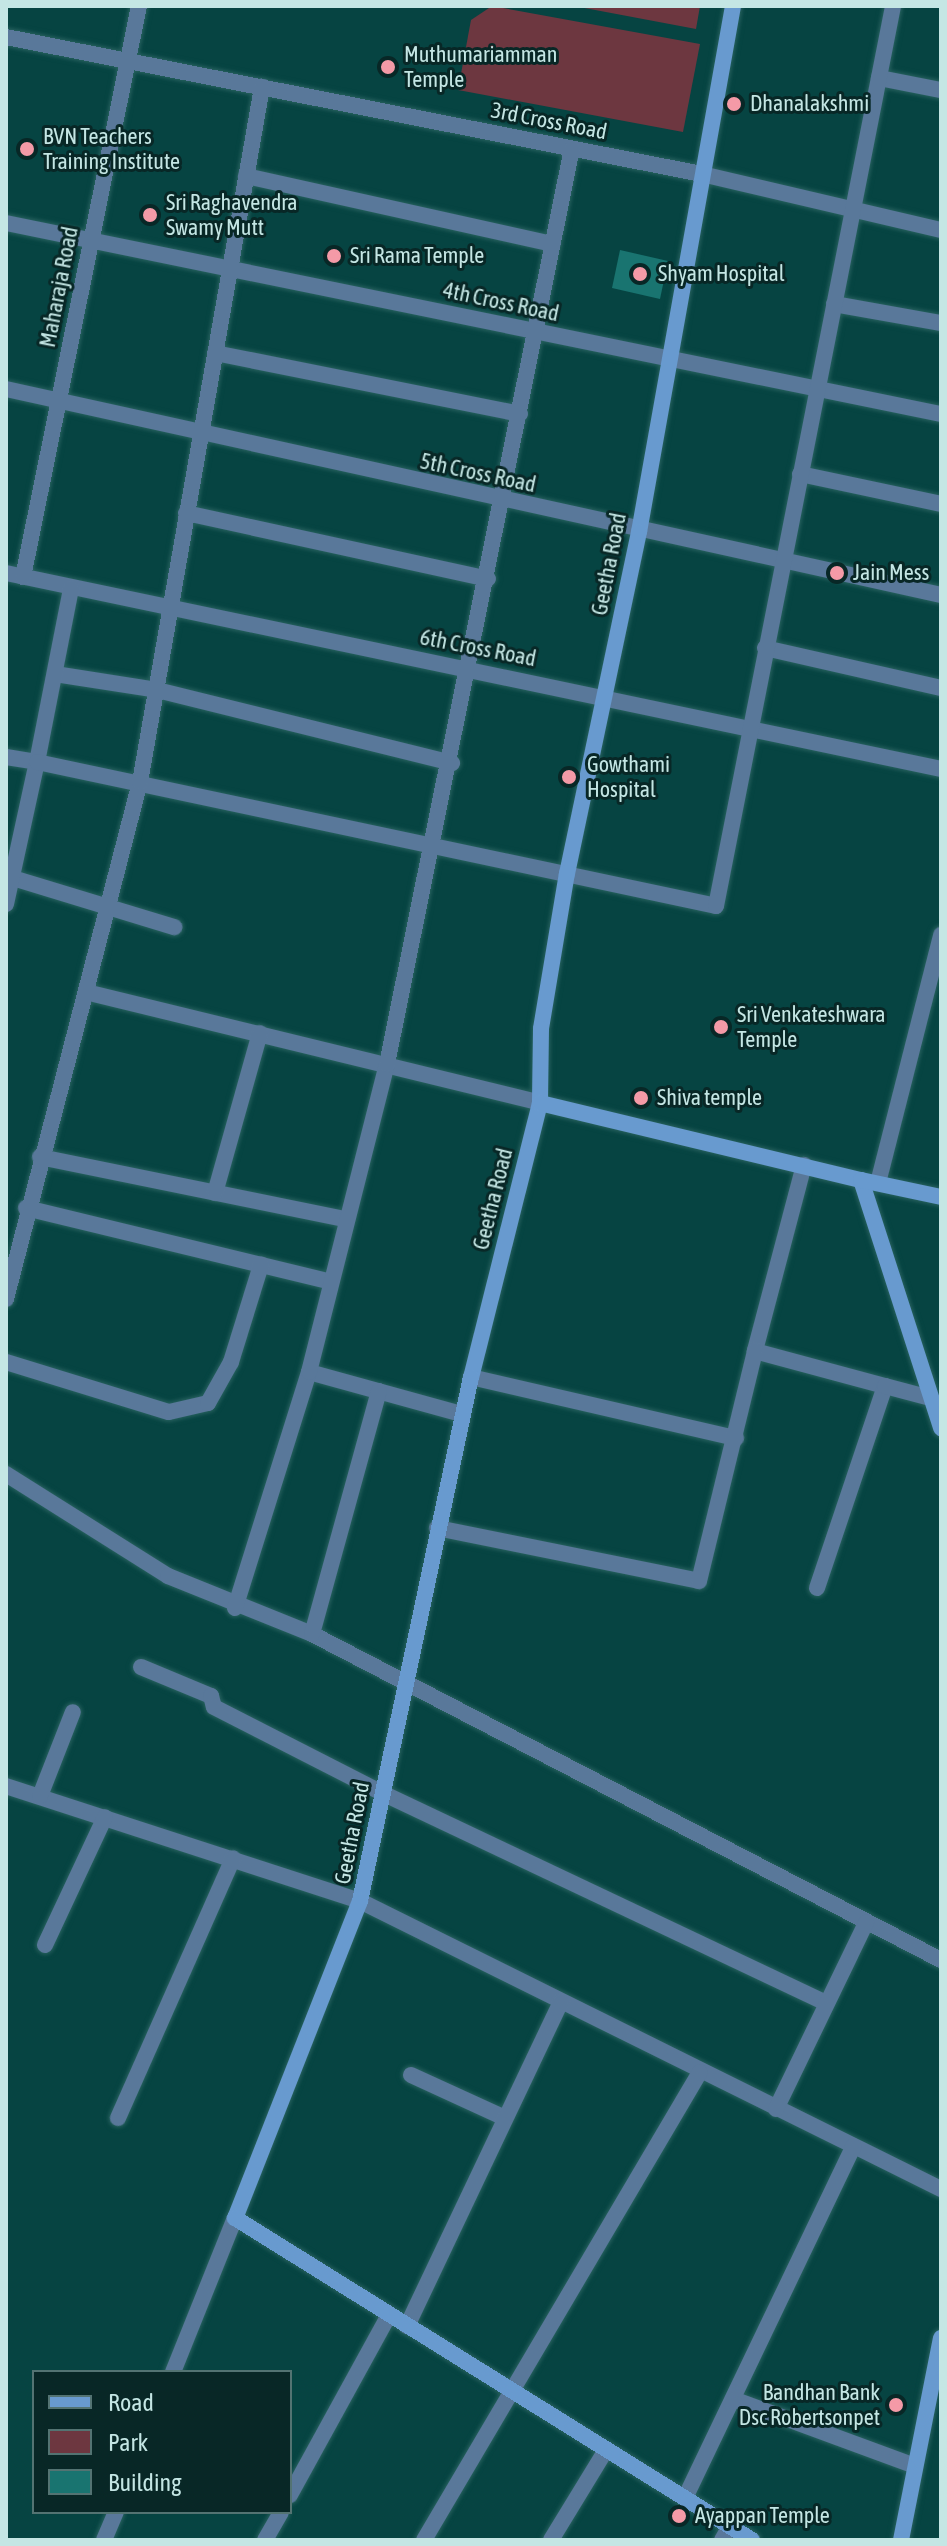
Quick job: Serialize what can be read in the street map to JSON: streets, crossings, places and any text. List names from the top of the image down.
{
  "streets": {
    "street": [
      "3rd Cross Road",
      "Maharaja Road",
      "4th Cross Road",
      "5th Cross Road",
      "Geetha Road",
      "6th Cross Road"
    ]
  },
  "crossings": [
    ["3rd Cross Road", "Maharaja Road"],
    ["3rd Cross Road", "Geetha Road"],
    ["Maharaja Road", "4th Cross Road"],
    ["Maharaja Road", "5th Cross Road"],
    ["Maharaja Road", "6th Cross Road"],
    ["4th Cross Road", "Geetha Road"],
    ["5th Cross Road", "Geetha Road"],
    ["Geetha Road", "6th Cross Road"]
  ],
  "places": [
    "Muthumariamman Temple",
    "Dhanalakshmi",
    "BVN Teachers Training Institute",
    "Sri Raghavendra Swamy Mutt",
    "Sri Rama Temple",
    "Shyam Hospital",
    "Jain Mess",
    "Gowthami Hospital",
    "Sri Venkateshwara Temple",
    "Shiva temple",
    "Bandhan Bank Dsc Robertsonpet",
    "Ayappan Temple"
  ],
  "legend": ["Road", "Park", "Building"]
}
